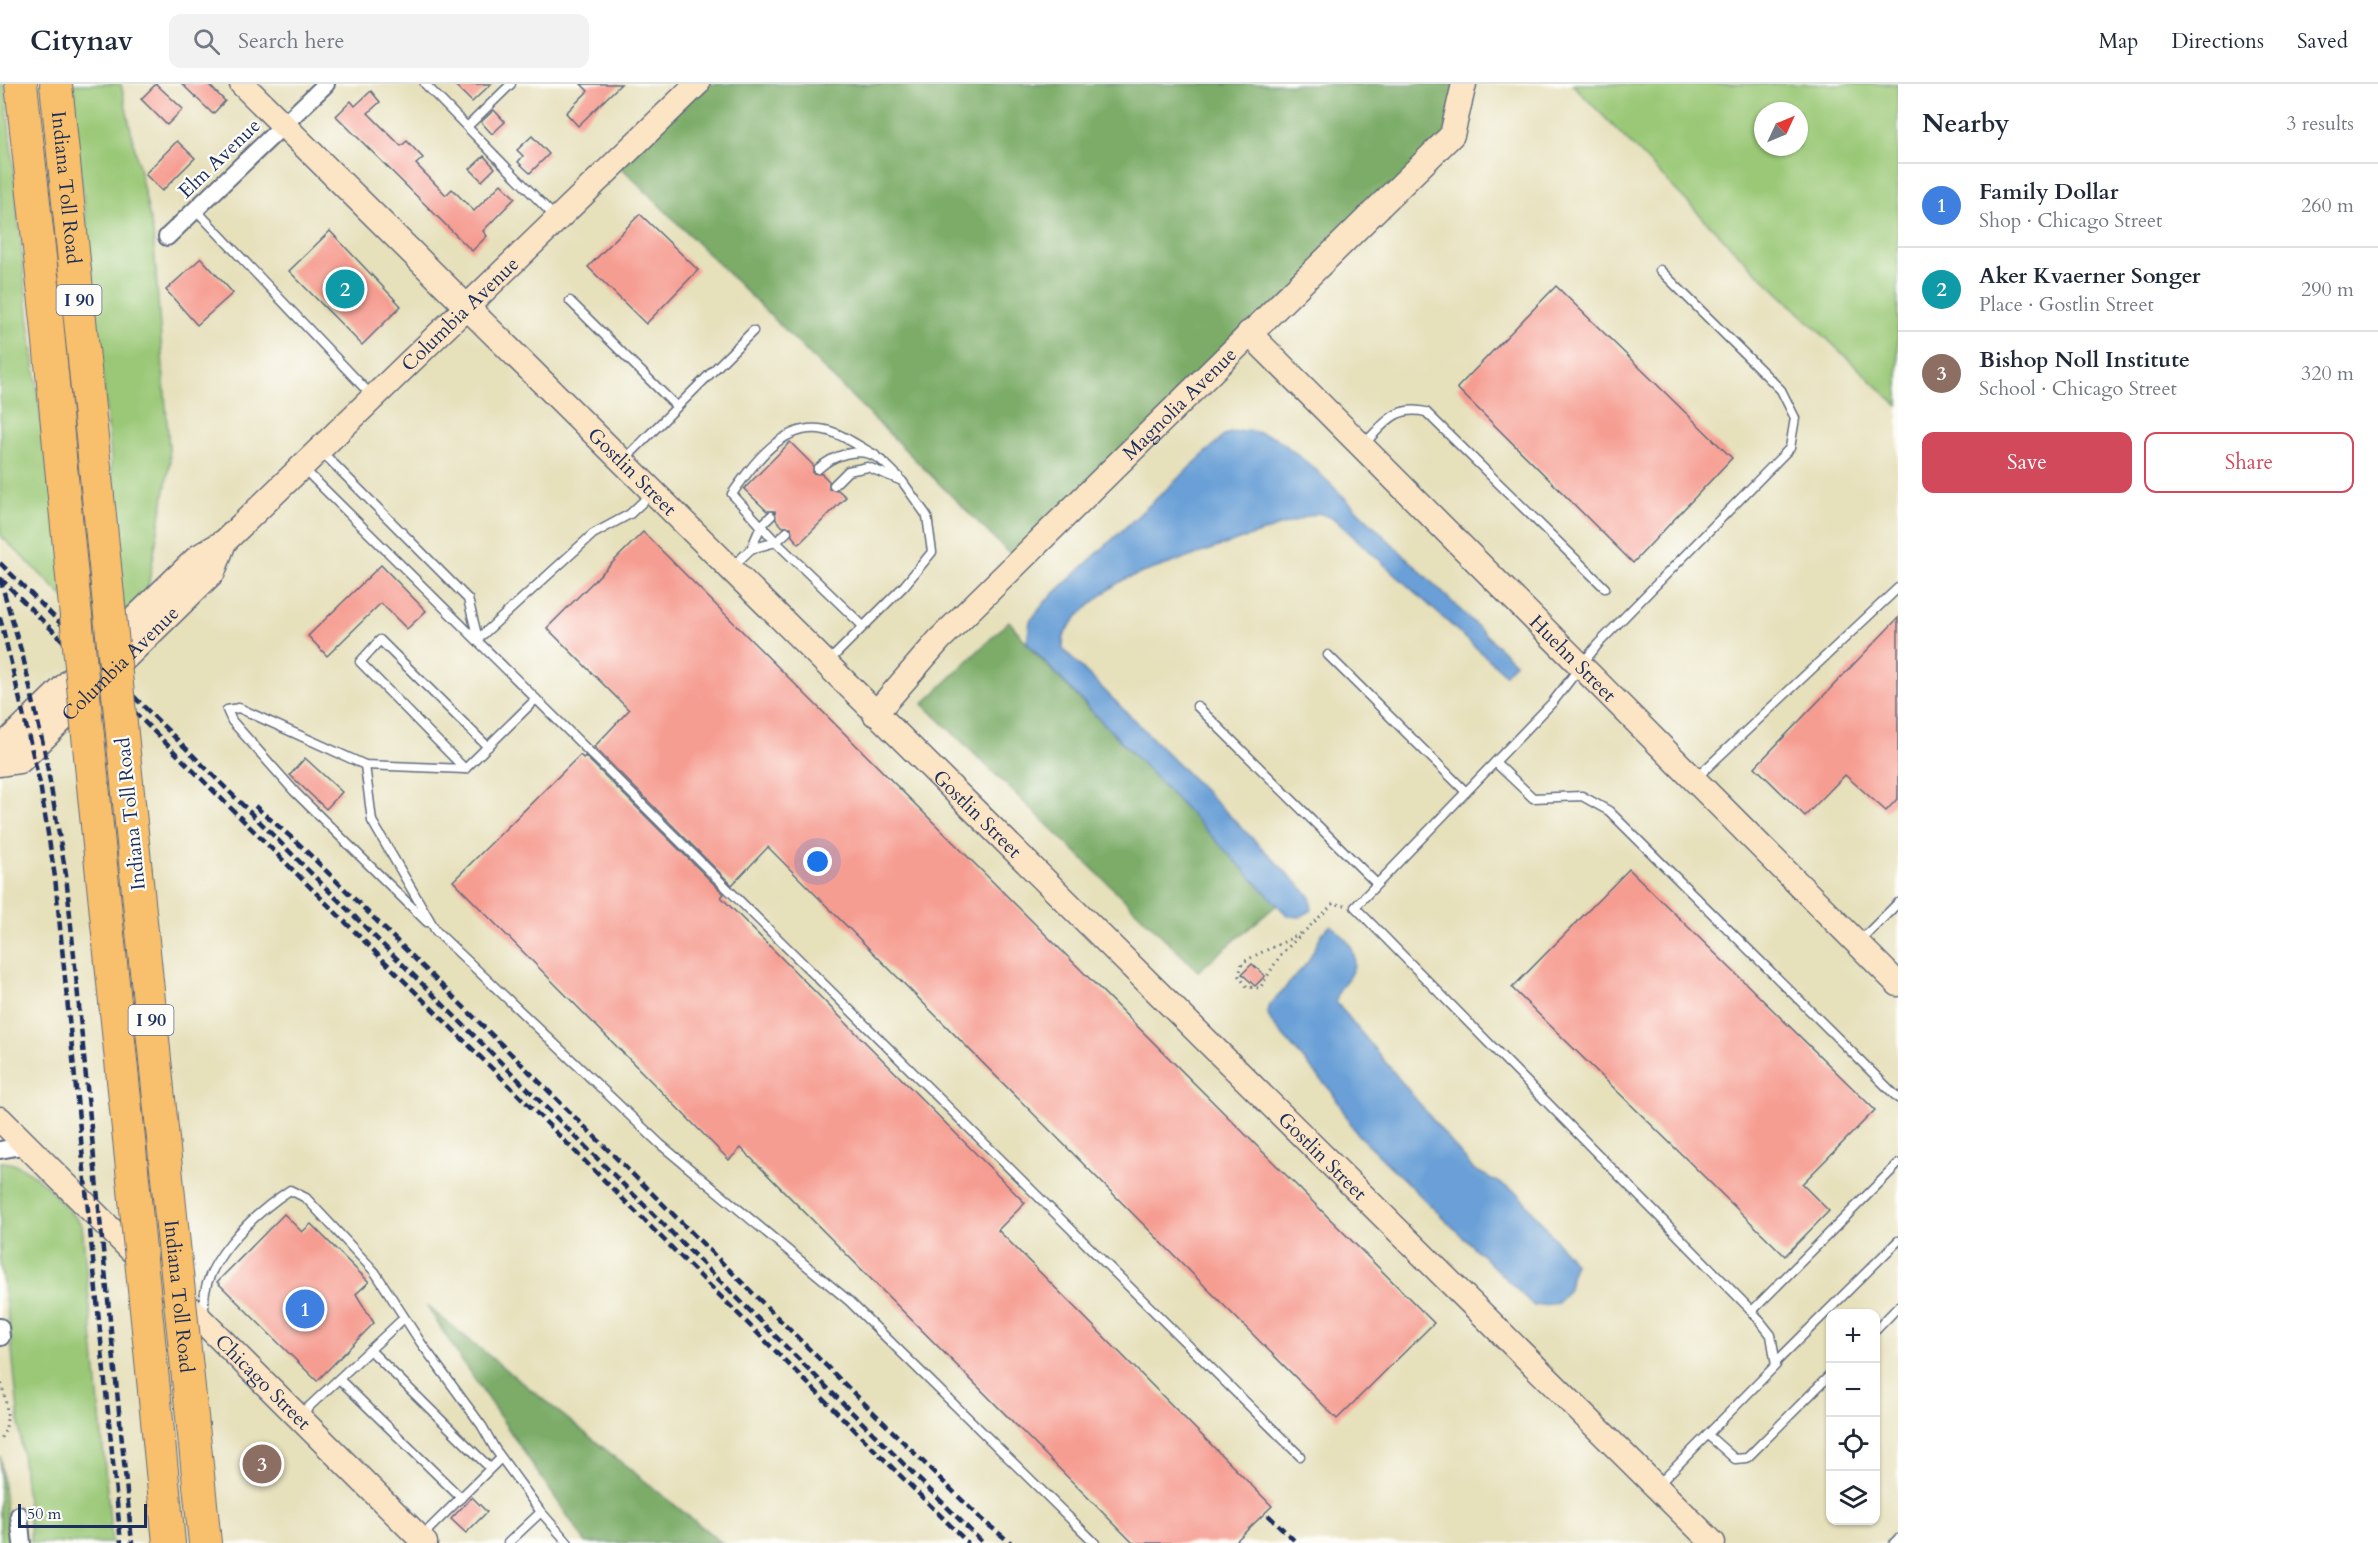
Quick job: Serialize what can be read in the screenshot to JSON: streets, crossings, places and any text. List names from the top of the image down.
{
  "streets": {
    "highway": ["Indiana Toll Road", "I 90"],
    "street": [
      "Elm Avenue",
      "Columbia Avenue",
      "Magnolia Avenue",
      "Gostlin Street",
      "Huehn Street",
      "Chicago Street"
    ]
  },
  "crossings": [
    ["Elm Avenue", "Gostlin Street"],
    ["Columbia Avenue", "Gostlin Street"],
    ["Magnolia Avenue", "Gostlin Street"],
    ["Magnolia Avenue", "Huehn Street"]
  ],
  "scale_bar": "50 m",
  "north": "top right",
  "page": {
    "header": "Citynav",
    "search": "Search here",
    "nav": ["Map", "Directions", "Saved"],
    "heading": ["Nearby", "3 results"],
    "list": [
      {
        "mark": "1",
        "name": "Family Dollar",
        "note": "Shop · Chicago Street",
        "value": "260 m"
      },
      {
        "mark": "2",
        "name": "Aker Kvaerner Songer",
        "note": "Place · Gostlin Street",
        "value": "290 m"
      },
      {
        "mark": "3",
        "name": "Bishop Noll Institute",
        "note": "School · Chicago Street",
        "value": "320 m"
      }
    ],
    "pins": ["2", "1", "3"],
    "buttons": ["Save", "Share"],
    "map_buttons": ["+", "−"],
    "scale": "50 m"
  }
}
